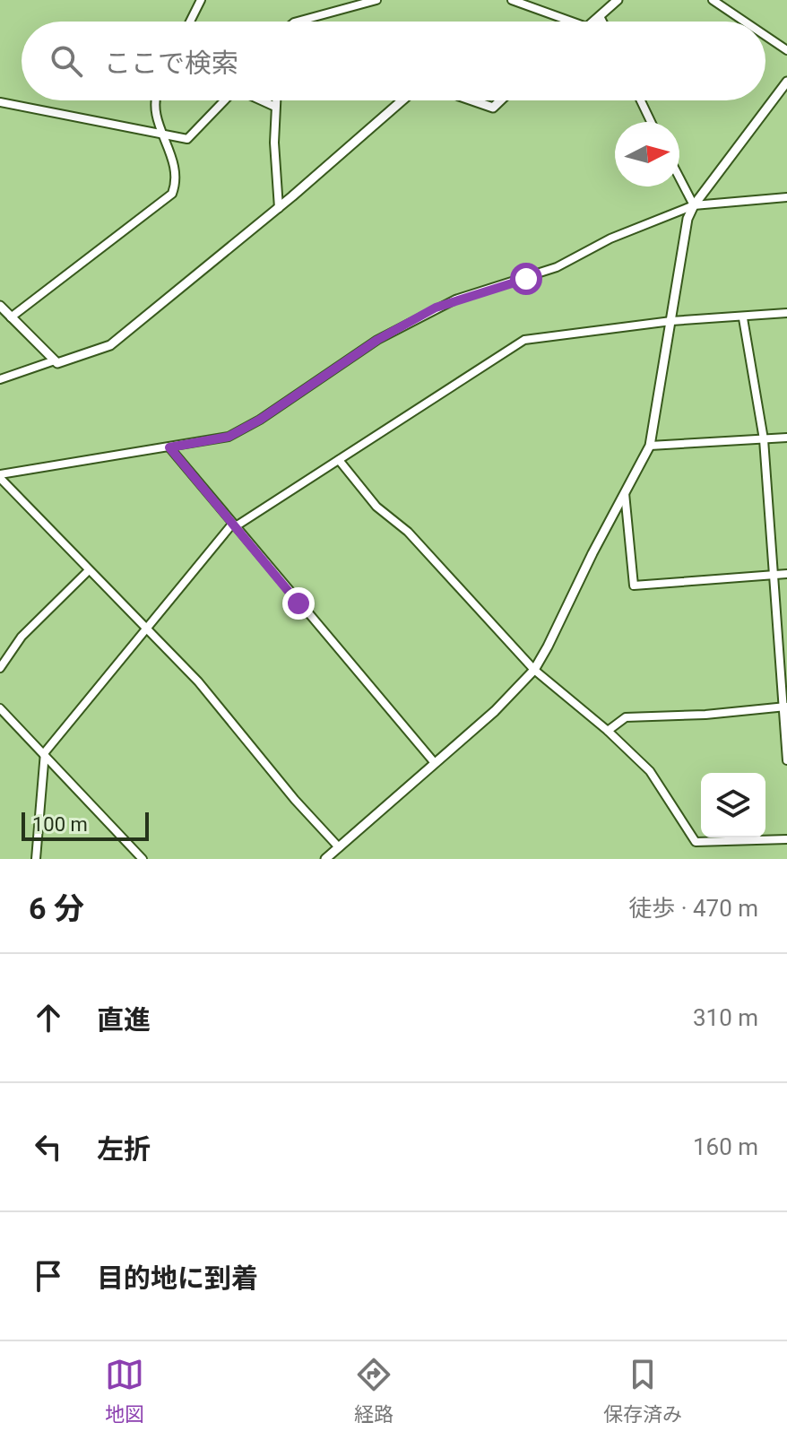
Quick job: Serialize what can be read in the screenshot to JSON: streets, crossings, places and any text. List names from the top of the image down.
{
  "scale_bar": "100 m",
  "north": "right",
  "page": {
    "search": "ここで検索",
    "scale": "100 m",
    "heading": ["6 分", "徒歩 · 470 m"],
    "list": [
      ["直進", "310 m"],
      ["左折", "160 m"],
      "目的地に到着"
    ],
    "nav": ["地図", "経路", "保存済み"]
  }
}
